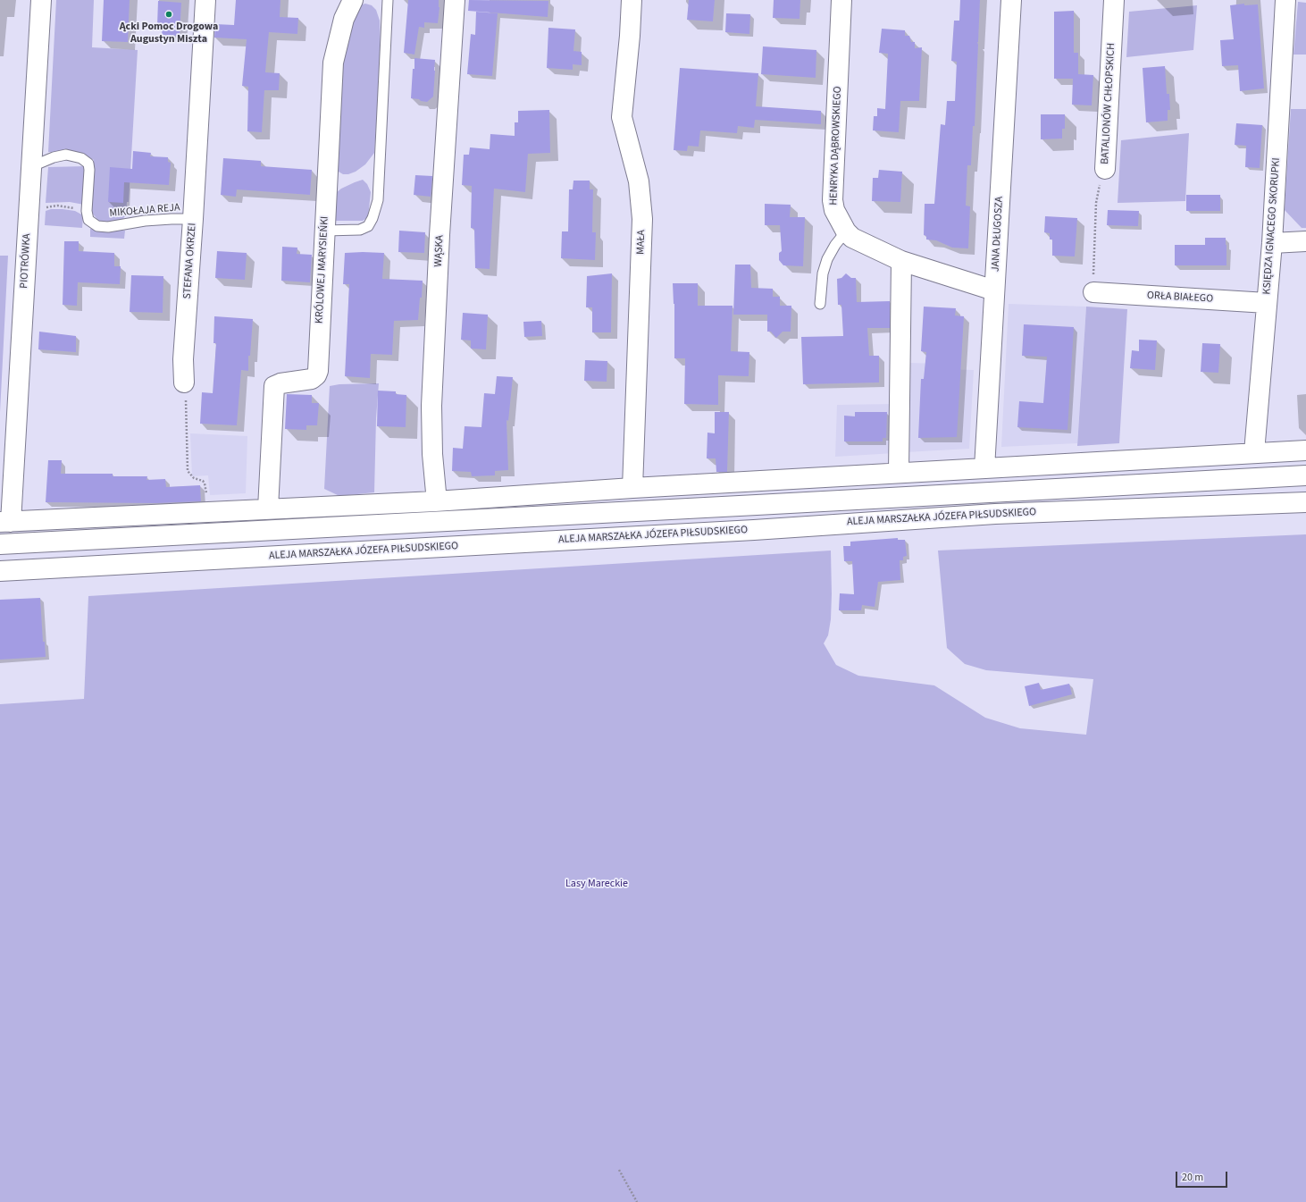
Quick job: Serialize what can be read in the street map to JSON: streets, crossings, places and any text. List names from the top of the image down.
{
  "streets": {
    "street": [
      "BATALIONÓW CHŁOPSKICH",
      "HENRYKA DĄBROWSKIEGO",
      "KSIĘDZA IGNACEGO SKORUPKI",
      "JANA DŁUGOSZA",
      "MAŁA",
      "WĄSKA",
      "PIOTRÓWKA",
      "STEFANA OKRZEI",
      "KRÓLOWEJ MARYSIEŃKI",
      "ORŁA BIAŁEGO",
      "ALEJA MARSZAŁKA JÓZEFA PIŁSUDSKIEGO"
    ],
    "lane": ["MIKOŁAJA REJA"]
  },
  "crossings": [
    ["BATALIONÓW CHŁOPSKICH", "ORŁA BIAŁEGO"],
    ["MIKOŁAJA REJA", "STEFANA OKRZEI"],
    ["KSIĘDZA IGNACEGO SKORUPKI", "ORŁA BIAŁEGO"]
  ],
  "parks": ["Lasy Mareckie"],
  "places": ["Ącki Pomoc Drogowa Augustyn Miszta"],
  "scale_bar": "20 m"
}
